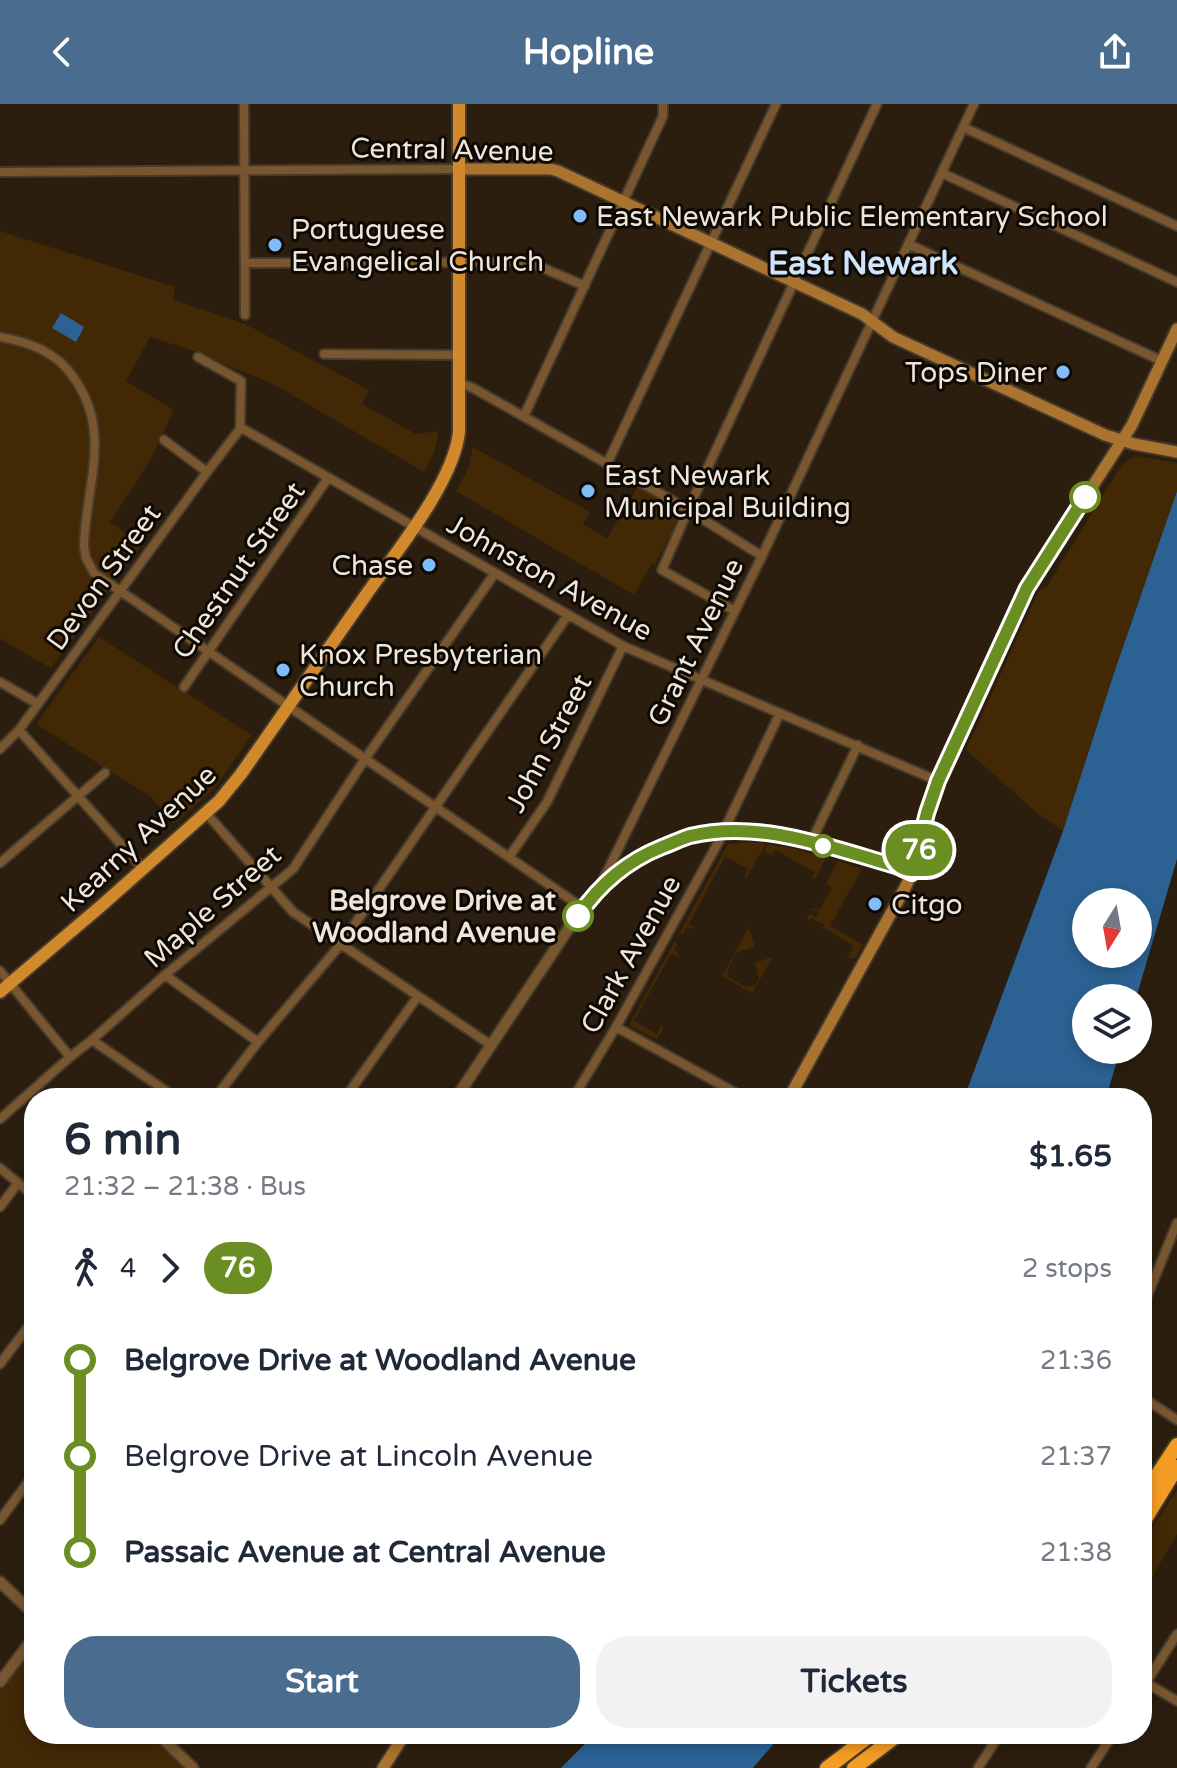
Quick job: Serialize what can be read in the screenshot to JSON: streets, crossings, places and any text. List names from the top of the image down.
{
  "streets": {
    "main road": ["Central Avenue", "Kearny Avenue"],
    "street": [
      "Chestnut Street",
      "Devon Street",
      "Johnston Avenue",
      "Grant Avenue",
      "John Street",
      "Maple Street",
      "Clark Avenue"
    ]
  },
  "crossings": [
    ["Central Avenue", "Grant Avenue"],
    ["Central Avenue", "Kearny Avenue"],
    ["Chestnut Street", "Johnston Avenue"],
    ["Devon Street", "Johnston Avenue"],
    ["Johnston Avenue", "Grant Avenue"],
    ["Johnston Avenue", "John Street"],
    ["Johnston Avenue", "Kearny Avenue"],
    ["Johnston Avenue", "Maple Street"],
    ["Johnston Avenue", "Clark Avenue"]
  ],
  "districts": ["East Newark"],
  "places": [
    "East Newark Public Elementary School",
    "Portuguese Evangelical Church",
    "Tops Diner",
    "East Newark Municipal Building",
    "Chase",
    "Knox Presbyterian Church",
    "Citgo",
    "Belgrove Drive at Woodland Avenue"
  ],
  "lines": ["bus line 76"],
  "north": "bottom",
  "page": {
    "header": "Hopline",
    "on_map": "76",
    "heading": ["6 min", "21:32 – 21:38 · Bus", "$1.65"],
    "legs": ["4", "76", "2 stops"],
    "list": [
      {
        "name": "Belgrove Drive at Woodland Avenue",
        "value": "21:36"
      },
      {
        "name": "Belgrove Drive at Lincoln Avenue",
        "value": "21:37"
      },
      {
        "name": "Passaic Avenue at Central Avenue",
        "value": "21:38"
      }
    ],
    "buttons": ["Start", "Tickets"]
  }
}
